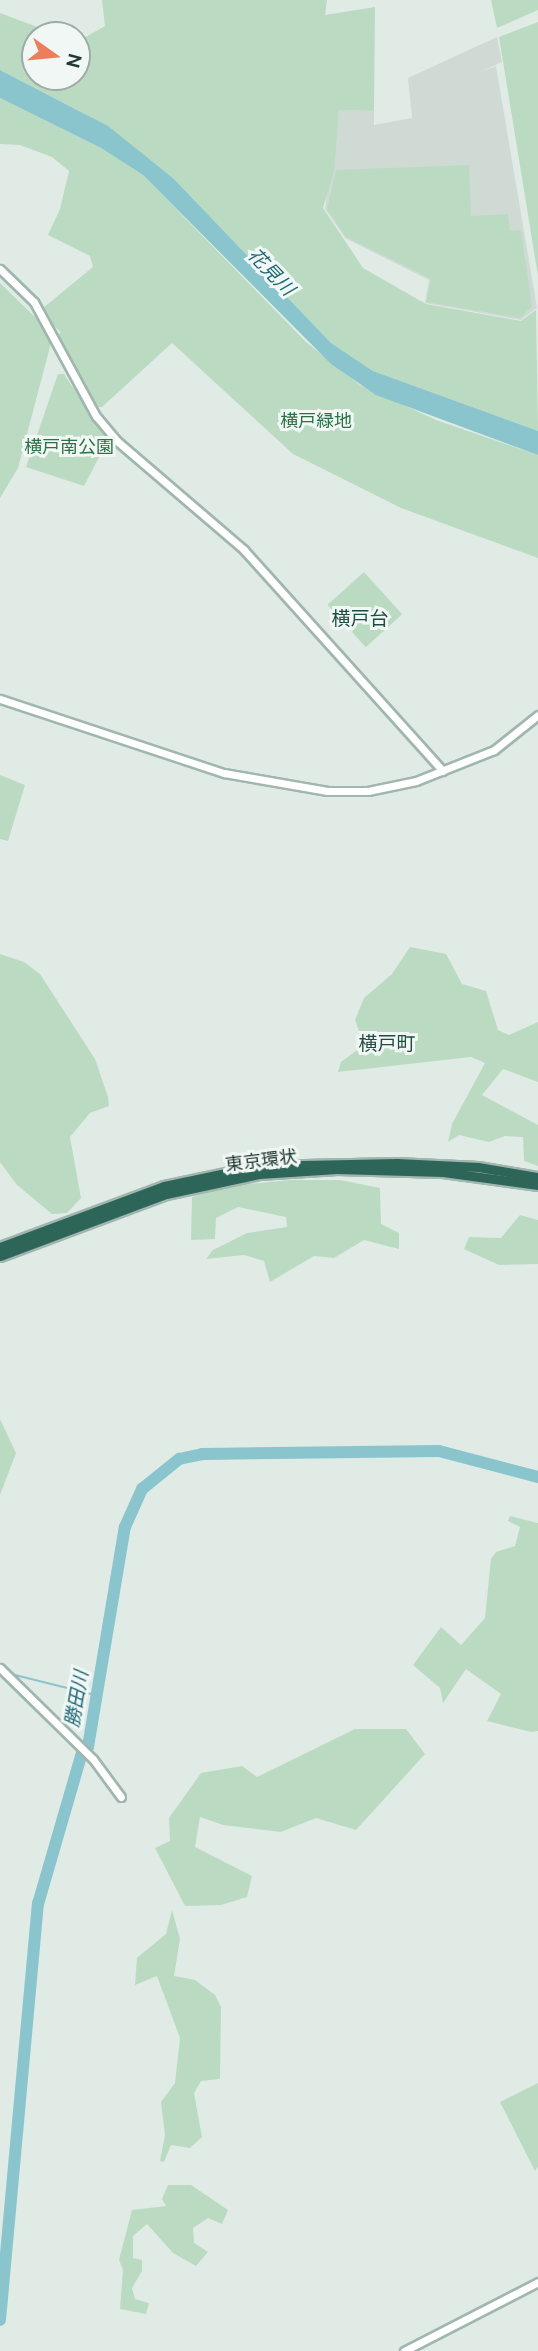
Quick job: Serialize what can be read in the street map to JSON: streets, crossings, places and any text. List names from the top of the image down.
{
  "streets": {
    "highway": ["東京環状"]
  },
  "districts": ["横戸台", "横戸町"],
  "water": ["花見川", "勝田川"],
  "parks": ["横戸緑地", "横戸南公園"],
  "north": "right"
}
